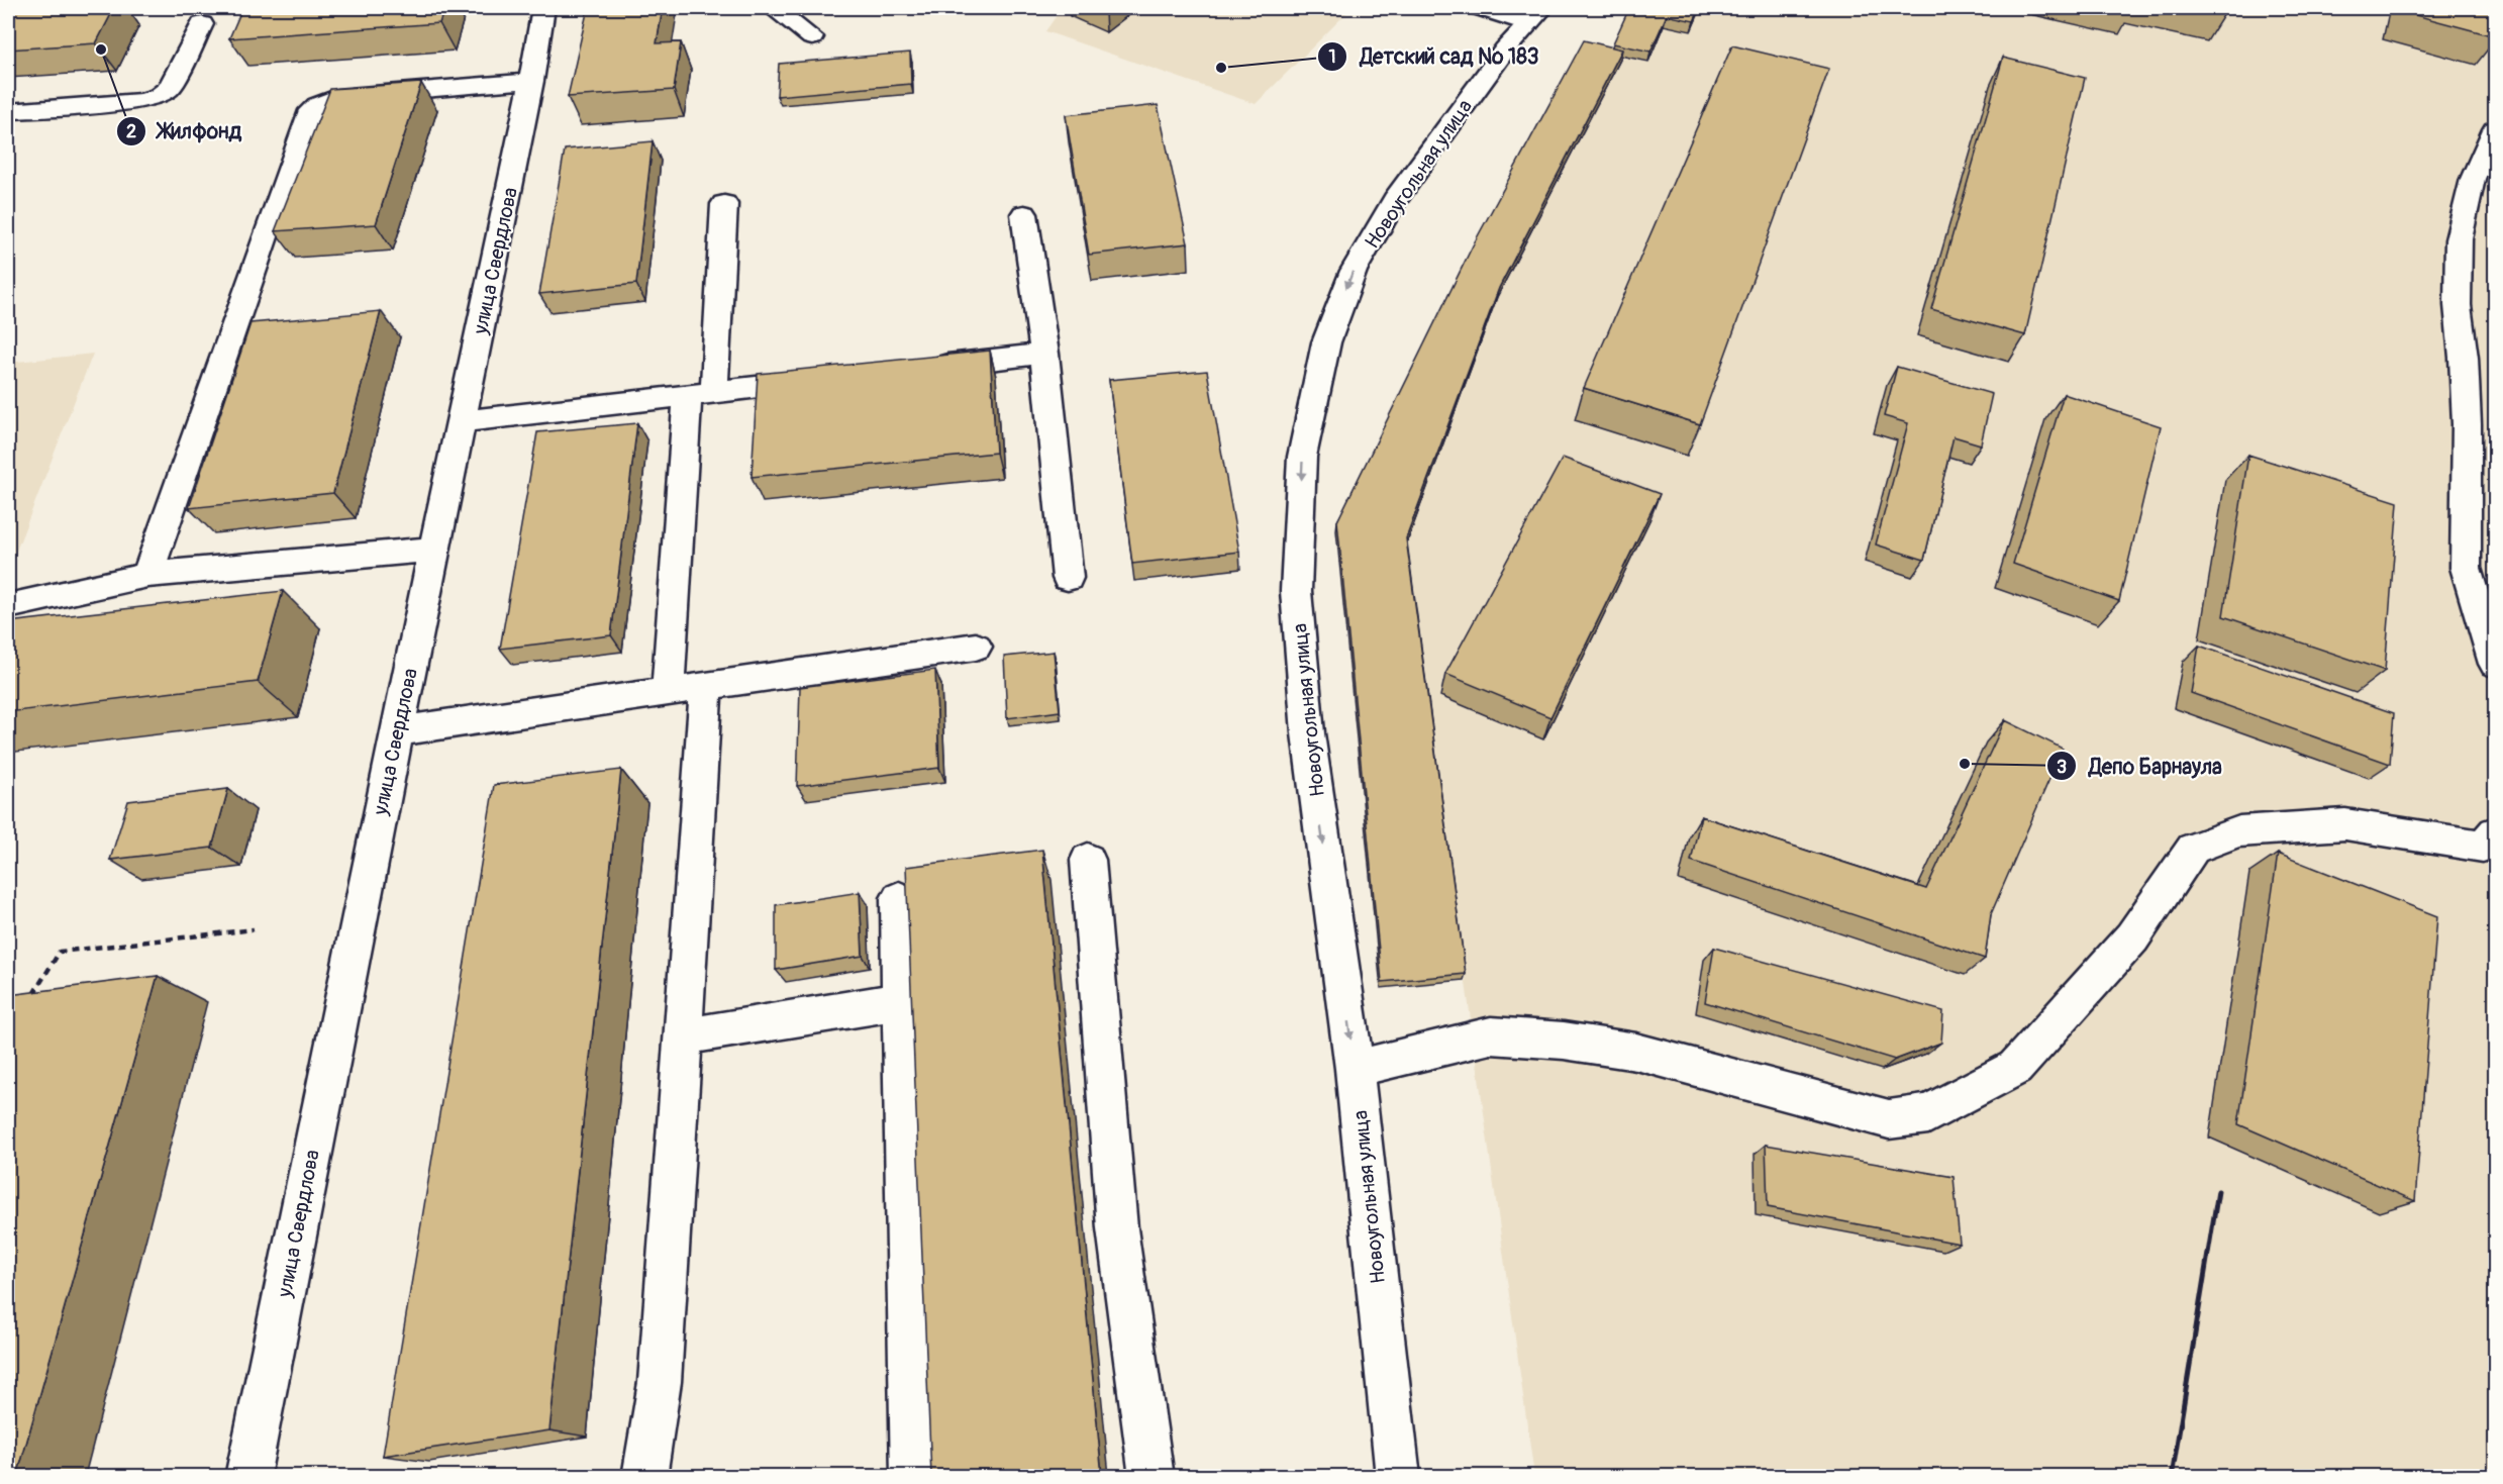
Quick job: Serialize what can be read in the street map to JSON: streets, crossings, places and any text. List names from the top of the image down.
{
  "streets": {
    "street": ["Новоугольная улица", "улица Свердлова"]
  },
  "places": ["Жилфонд", "Детский сад № 183", "Депо Барнаула"]
}
